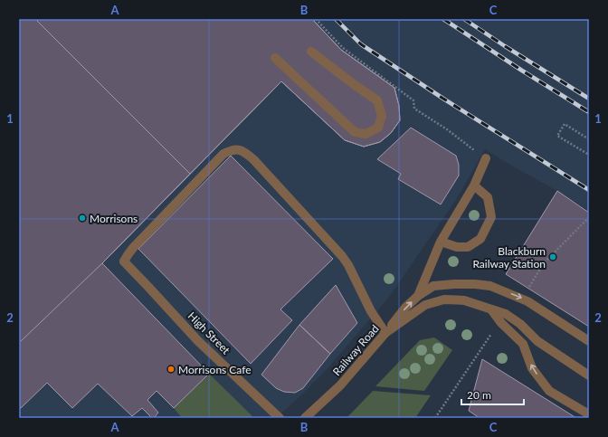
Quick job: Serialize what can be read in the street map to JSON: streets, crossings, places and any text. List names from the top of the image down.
{
  "streets": {
    "street": ["High Street", "Railway Road"]
  },
  "crossings": [
    ["High Street", "Railway Road"]
  ],
  "places": ["Morrisons", "Blackburn Railway Station", "Morrisons Cafe"],
  "scale_bar": "20 m",
  "grid": {
    "columns": ["A", "B", "C"],
    "rows": ["1", "2"]
  }
}
